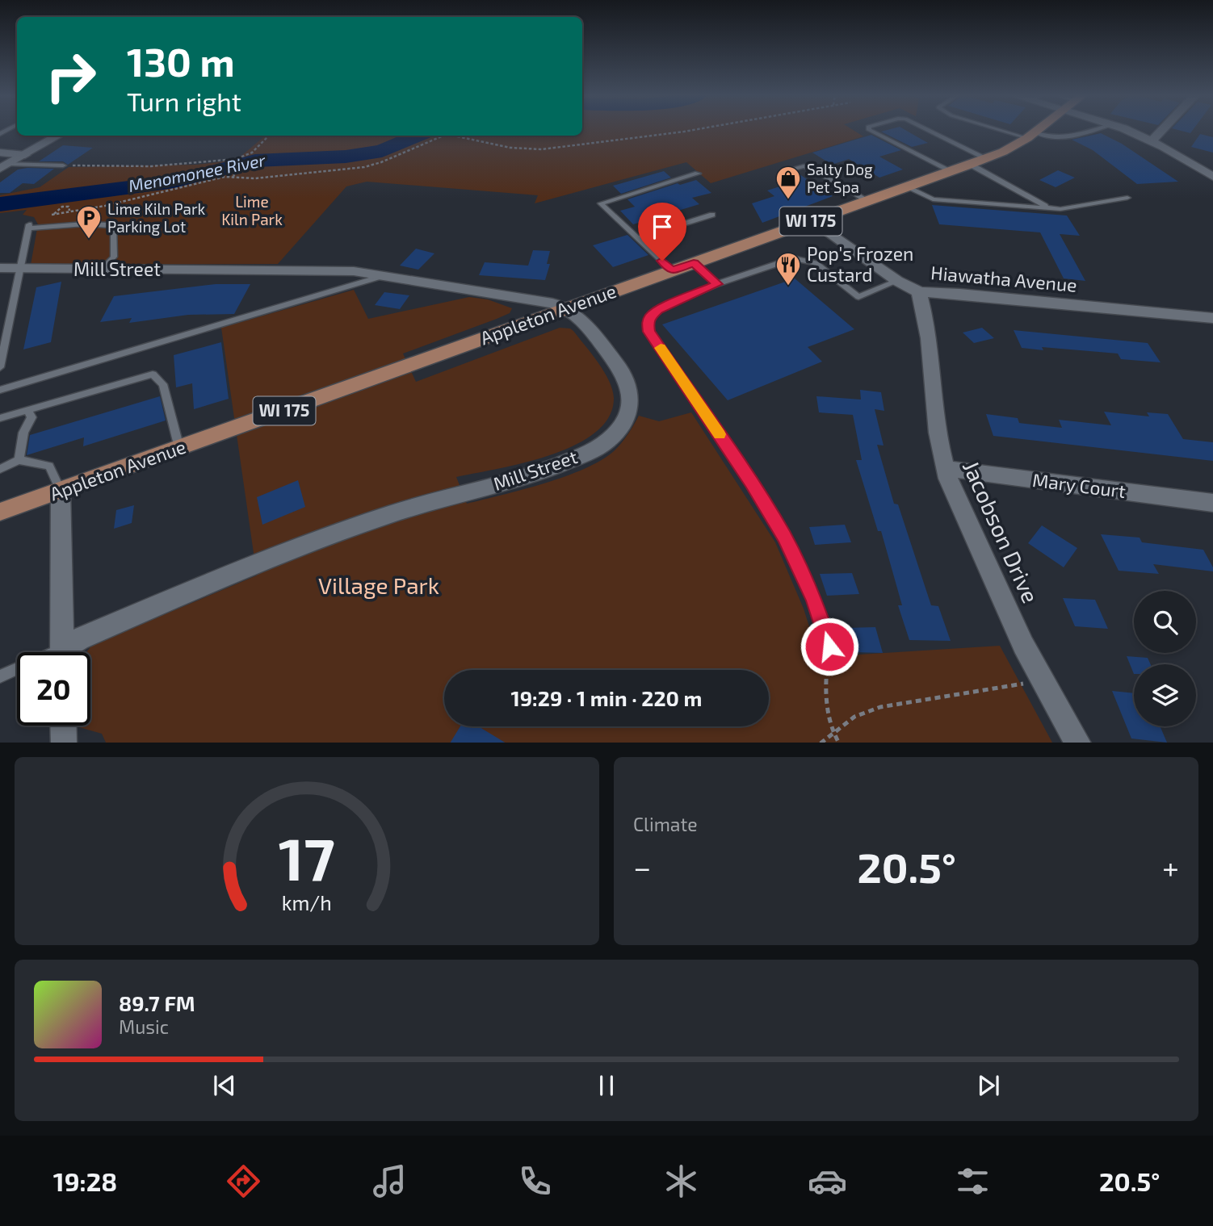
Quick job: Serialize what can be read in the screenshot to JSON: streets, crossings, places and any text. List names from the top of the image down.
{
  "streets": {
    "main road": ["WI 175", "Appleton Avenue"],
    "street": [
      "Mill Street",
      "Hiawatha Avenue",
      "Mary Court",
      "Jacobson Drive"
    ]
  },
  "crossings": [
    ["Mill Street", "Appleton Avenue"],
    ["Hiawatha Avenue", "Appleton Avenue"],
    ["Hiawatha Avenue", "Jacobson Drive"],
    ["Mary Court", "Jacobson Drive"]
  ],
  "water": ["Menomonee River"],
  "parks": ["Lime Kiln Park", "Village Park"],
  "places": {
    "shop": ["Salty Dog Pet Spa"],
    "parking": ["Lime Kiln Park Parking Lot"],
    "restaurant": ["Pop's Frozen Custard"]
  },
  "page": {
    "turn": ["130 m", "Turn right"],
    "limit": "20",
    "trip": "19:29 · 1 min · 220 m",
    "tile": "Climate",
    "heat": ["−", "20.5°", "+"],
    "song": ["89.7 FM", "Music"],
    "tabs": ["19:28", "20.5°"],
    "gauge": ["17", "km/h"]
  }
}
